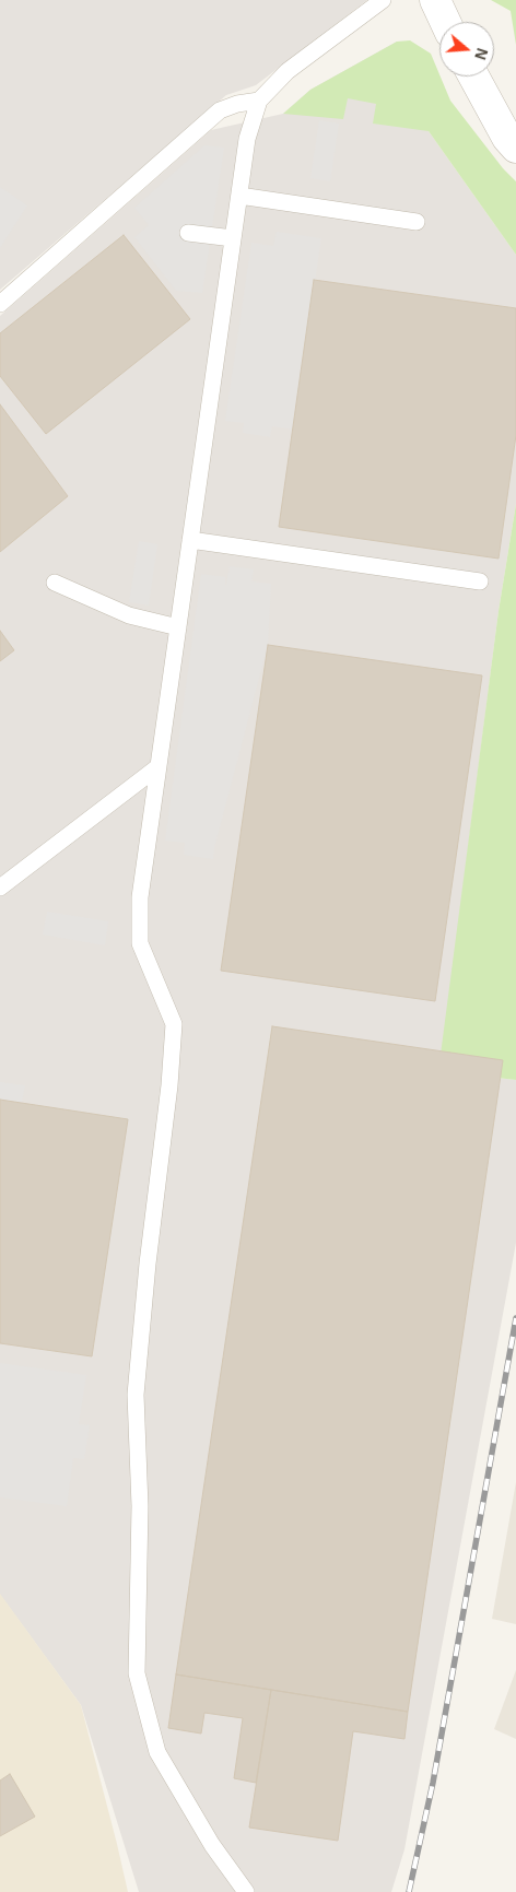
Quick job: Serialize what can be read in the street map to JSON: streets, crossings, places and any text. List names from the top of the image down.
{
  "north": "right"
}
